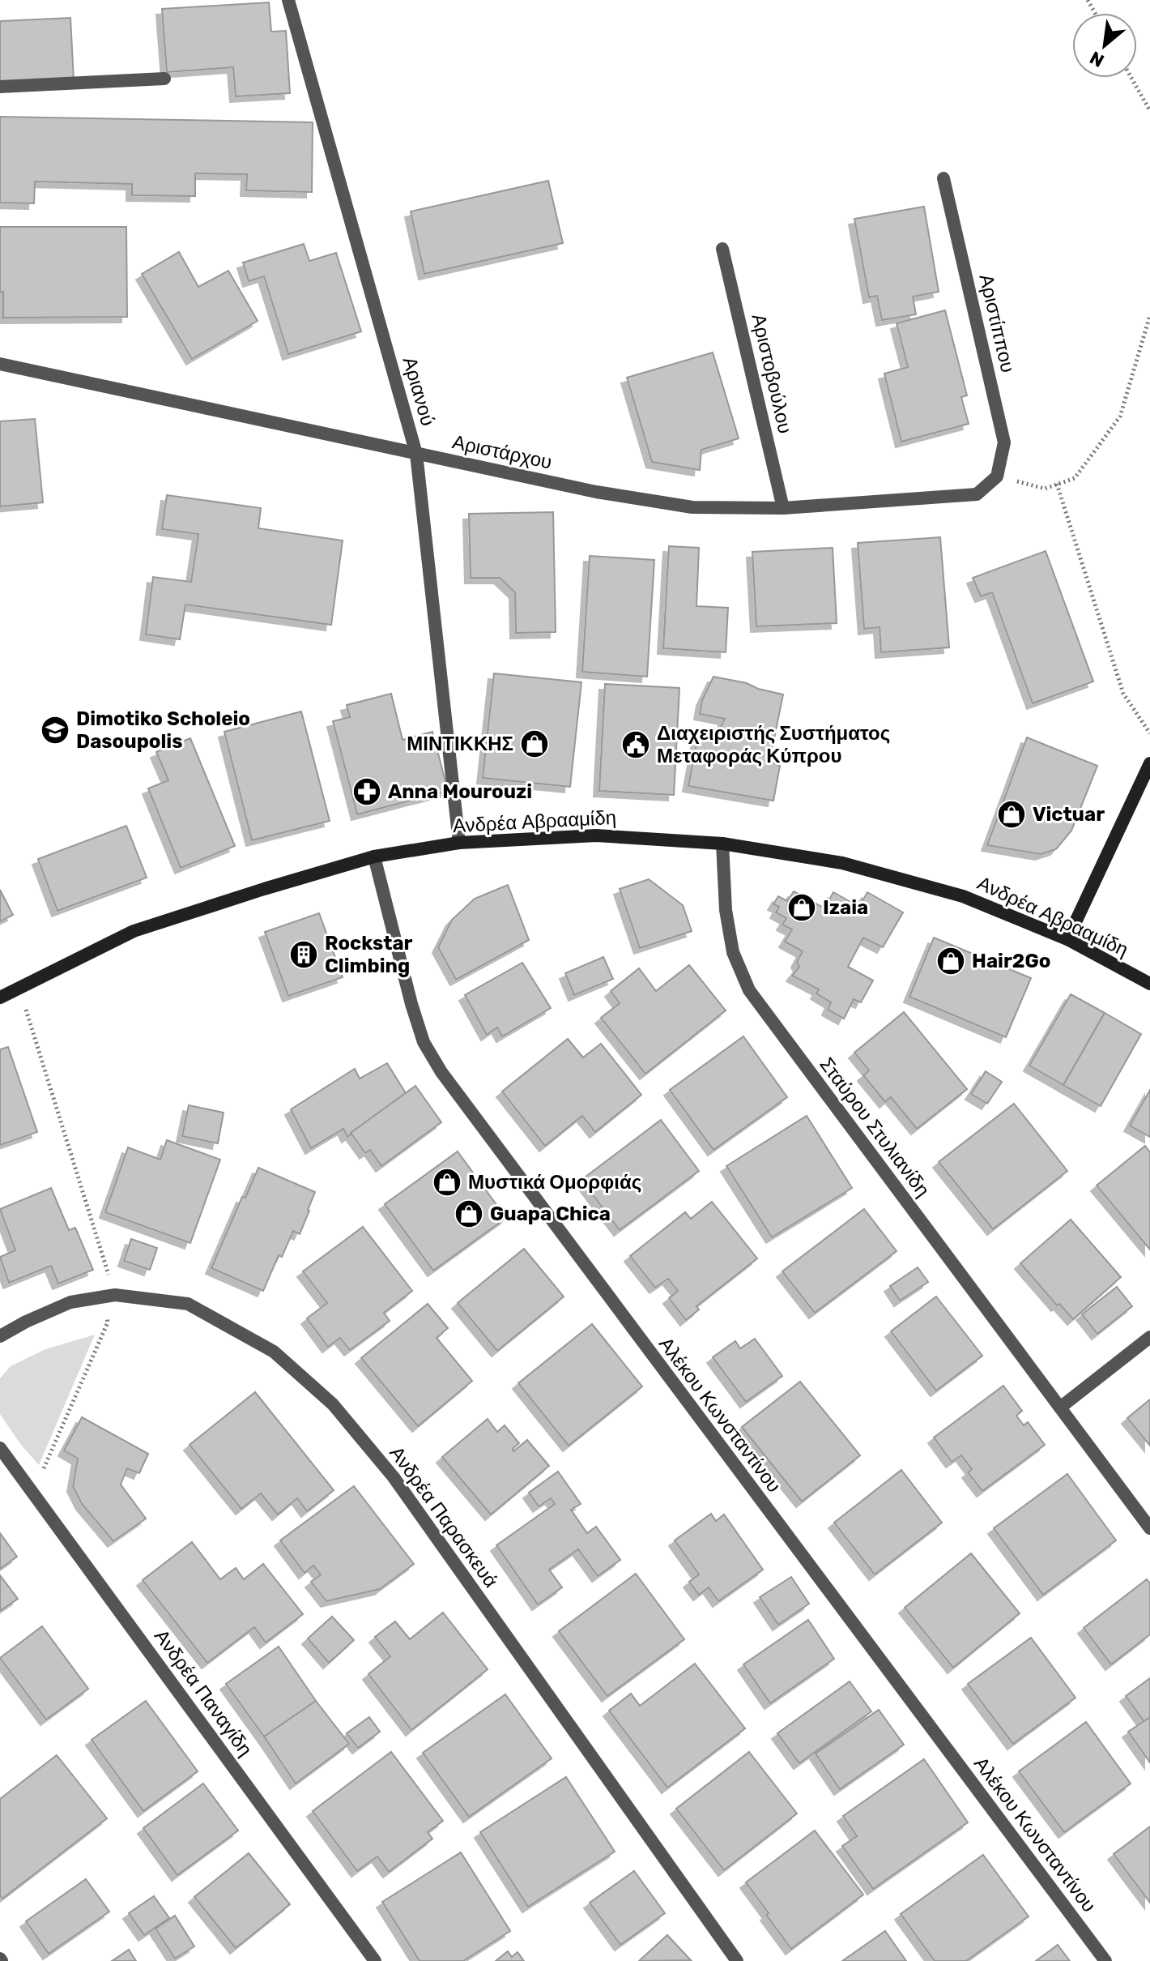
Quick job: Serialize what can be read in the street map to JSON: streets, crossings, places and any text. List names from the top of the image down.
{
  "streets": {
    "main road": ["Ανδρέα Αβρααμίδη"],
    "street": [
      "Αριστίππου",
      "Αριστοβούλου",
      "Αριανού",
      "Αριστάρχου",
      "Σταύρου Στυλιανίδη",
      "Αλέκου Κωνσταντίνου",
      "Ανδρέα Παρασκευά",
      "Ανδρέα Παναγίδη"
    ]
  },
  "crossings": [
    ["Αριστίππου", "Αριστάρχου"],
    ["Αριστοβούλου", "Αριστάρχου"],
    ["Αριανού", "Αριστάρχου"],
    ["Αριανού", "Ανδρέα Αβρααμίδη"],
    ["Ανδρέα Αβρααμίδη", "Σταύρου Στυλιανίδη"],
    ["Ανδρέα Αβρααμίδη", "Αλέκου Κωνσταντίνου"]
  ],
  "places": {
    "school or university": ["Dimotiko Scholeio Dasoupolis"],
    "shop": [
      "ΜΙΝΤΙΚΚΗΣ",
      "Victuar",
      "Izaia",
      "Hair2Go",
      "Μυστικά Ομορφιάς",
      "Guapa Chica"
    ],
    "public building": ["Διαχειριστής Συστήματος Μεταφοράς Κύπρου"],
    "pharmacy": ["Anna Mourouzi"],
    "building": ["Rockstar Climbing"]
  },
  "north": "bottom left"
}
